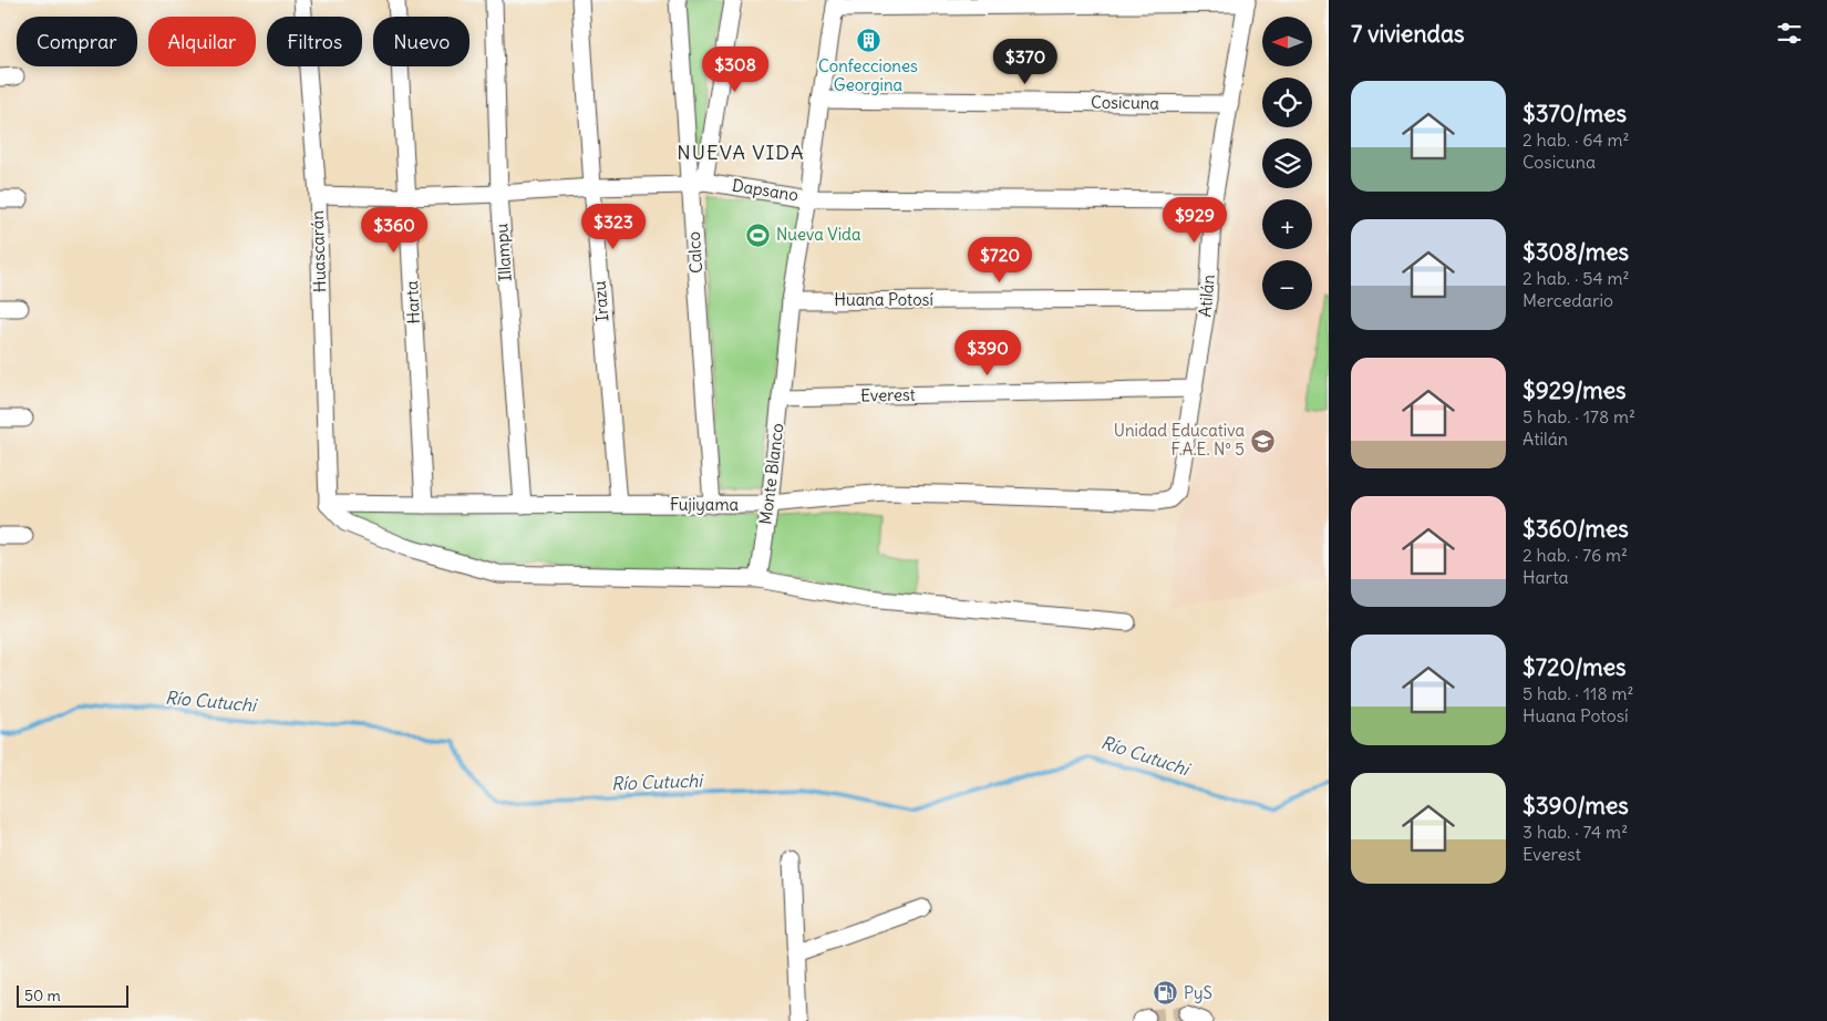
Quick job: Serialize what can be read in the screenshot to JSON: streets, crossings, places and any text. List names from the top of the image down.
{
  "streets": {
    "street": [
      "Cosicuna",
      "Dapsano",
      "Huascarán",
      "Illampu",
      "Calco",
      "Atilán",
      "Huana Potosí",
      "Irazu",
      "Harta",
      "Everest",
      "Monte Blanco",
      "Fujiyama"
    ]
  },
  "crossings": [
    ["Cosicuna", "Atilán"],
    ["Cosicuna", "Monte Blanco"],
    ["Dapsano", "Huascarán"],
    ["Dapsano", "Illampu"],
    ["Dapsano", "Calco"],
    ["Dapsano", "Atilán"],
    ["Dapsano", "Irazu"],
    ["Dapsano", "Harta"],
    ["Dapsano", "Monte Blanco"],
    ["Huascarán", "Fujiyama"],
    ["Illampu", "Fujiyama"],
    ["Calco", "Fujiyama"],
    ["Atilán", "Huana Potosí"],
    ["Atilán", "Everest"],
    ["Atilán", "Fujiyama"],
    ["Huana Potosí", "Monte Blanco"],
    ["Irazu", "Fujiyama"],
    ["Harta", "Fujiyama"],
    ["Everest", "Monte Blanco"],
    ["Monte Blanco", "Fujiyama"]
  ],
  "districts": ["NUEVA VIDA"],
  "water": ["Río Cutuchi"],
  "places": {
    "building": ["Confecciones Georgina"],
    "sports": ["Nueva Vida"],
    "school or university": ["Unidad Educativa F.A.E. Nº 5"],
    "fuel station": ["PyS"]
  },
  "scale_bar": "50 m",
  "north": "left",
  "page": {
    "heading": "7 viviendas",
    "map_buttons": ["+", "−"],
    "chip": [
      "Comprar",
      "Alquilar",
      "Filtros",
      "Nuevo"
    ],
    "price": [
      "$370",
      "$308",
      "$929",
      "$323",
      "$360",
      "$720",
      "$390"
    ],
    "list": [
      {
        "name": "$370/mes",
        "note": "2 hab. · 64 m² · Cosicuna"
      },
      {
        "name": "$308/mes",
        "note": "2 hab. · 54 m² · Mercedario"
      },
      {
        "name": "$929/mes",
        "note": "5 hab. · 178 m² · Atilán"
      },
      {
        "name": "$360/mes",
        "note": "2 hab. · 76 m² · Harta"
      },
      {
        "name": "$720/mes",
        "note": "5 hab. · 118 m² · Huana Potosí"
      },
      {
        "name": "$390/mes",
        "note": "3 hab. · 74 m² · Everest"
      }
    ],
    "scale": "50 m"
  }
}
